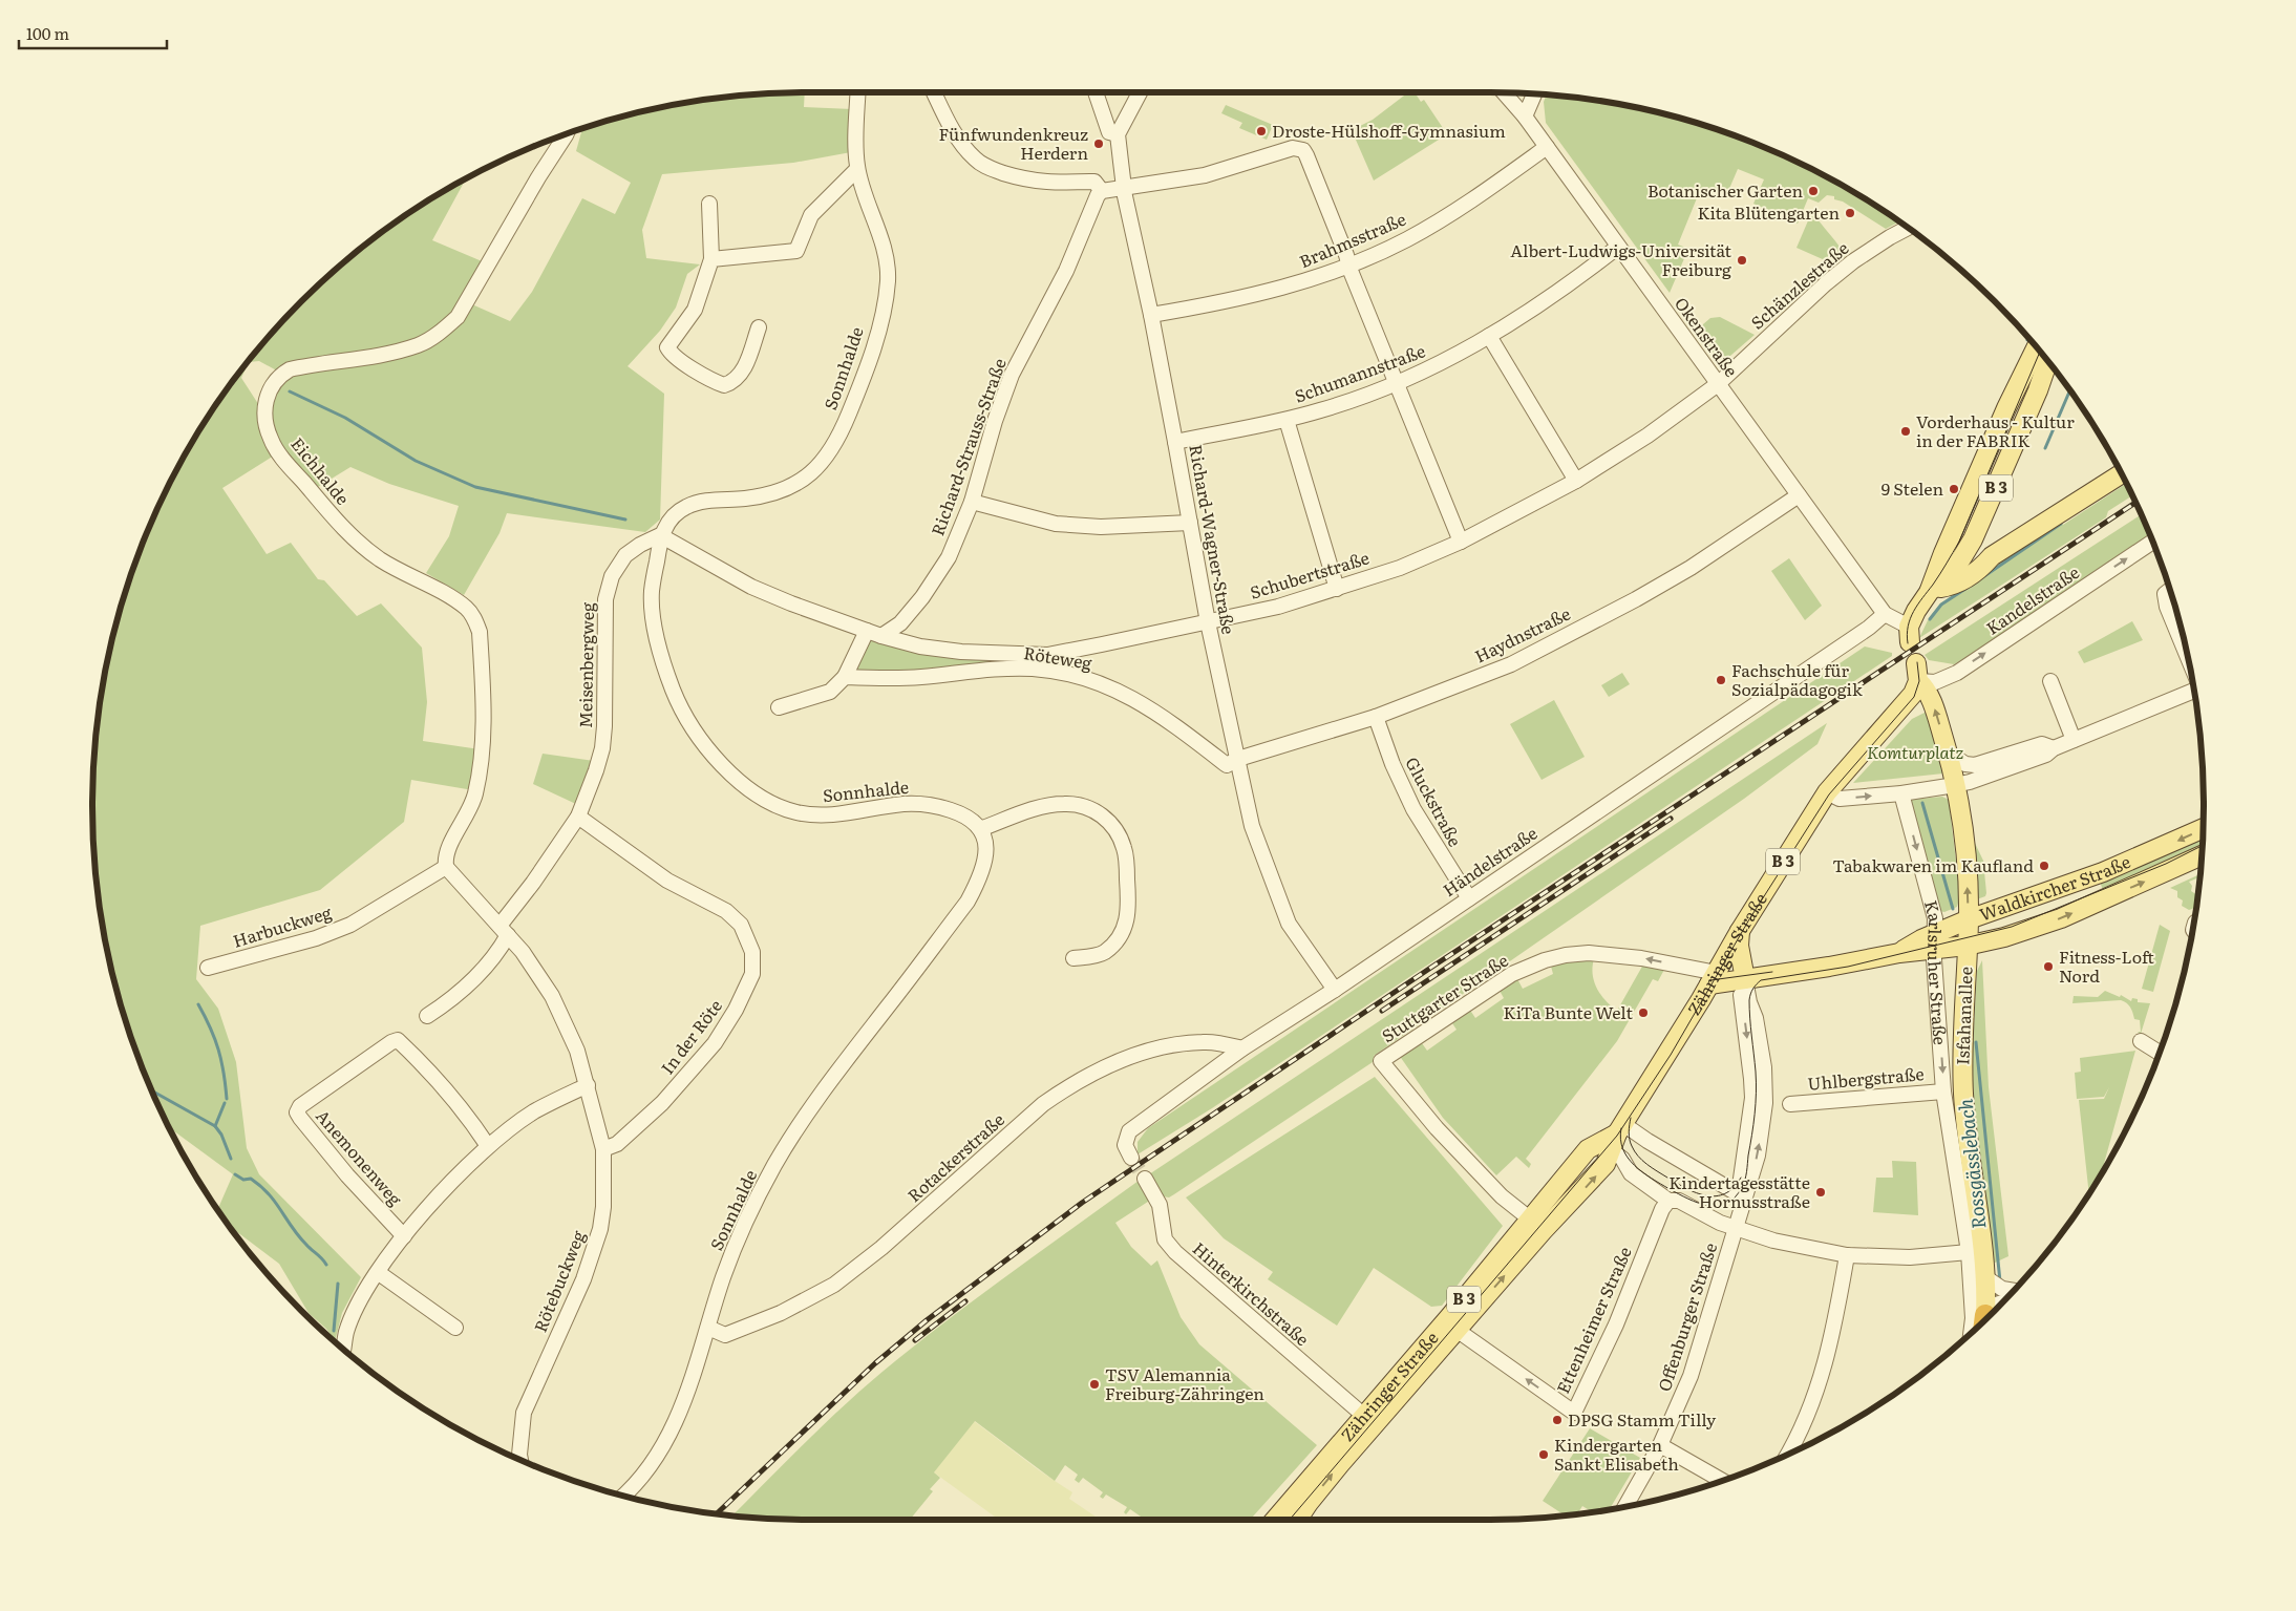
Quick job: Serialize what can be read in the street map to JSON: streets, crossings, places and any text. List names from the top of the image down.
{
  "streets": {
    "main road": [
      "B 3",
      "Waldkircher Straße",
      "Zähringer Straße",
      "Isfahanallee"
    ],
    "street": [
      "Brahmsstraße",
      "Schänzlestraße",
      "Okenstraße",
      "Sonnhalde",
      "Schumannstraße",
      "Richard-Strauss-Straße",
      "Eichhalde",
      "Richard-Wagner-Straße",
      "Schubertstraße",
      "Kandelstraße",
      "Haydnstraße",
      "Röteweg",
      "Meisenbergweg",
      "Gluckstraße",
      "Händelstraße",
      "Harbuckweg",
      "Karlsruher Straße",
      "Stuttgarter Straße",
      "In der Röte",
      "Uhlbergstraße",
      "Anemonenweg",
      "Rotackerstraße",
      "Rötebuckweg",
      "Hinterkirchstraße",
      "Offenburger Straße",
      "Ettenheimer Straße"
    ]
  },
  "crossings": [
    ["Brahmsstraße", "Okenstraße"],
    ["Brahmsstraße", "Richard-Wagner-Straße"],
    ["Schänzlestraße", "Okenstraße"],
    ["Schänzlestraße", "Schubertstraße"],
    ["Okenstraße", "Schumannstraße"],
    ["Okenstraße", "B 3"],
    ["Okenstraße", "Schubertstraße"],
    ["Okenstraße", "Haydnstraße"],
    ["Okenstraße", "Händelstraße"],
    ["Sonnhalde", "Meisenbergweg"],
    ["Sonnhalde", "Rotackerstraße"],
    ["Schumannstraße", "Richard-Wagner-Straße"],
    ["Richard-Strauss-Straße", "Schubertstraße"],
    ["Eichhalde", "Harbuckweg"],
    ["Eichhalde", "Rötebuckweg"],
    ["Richard-Wagner-Straße", "Schubertstraße"],
    ["Richard-Wagner-Straße", "Haydnstraße"],
    ["Richard-Wagner-Straße", "Röteweg"],
    ["Richard-Wagner-Straße", "Händelstraße"],
    ["Kandelstraße", "Zähringer Straße"],
    ["Haydnstraße", "Röteweg"],
    ["Haydnstraße", "Gluckstraße"],
    ["Meisenbergweg", "In der Röte"],
    ["Meisenbergweg", "Rötebuckweg"],
    ["Gluckstraße", "Händelstraße"],
    ["Händelstraße", "Rotackerstraße"],
    ["Waldkircher Straße", "Zähringer Straße"],
    ["Waldkircher Straße", "Karlsruher Straße"],
    ["Waldkircher Straße", "Stuttgarter Straße"],
    ["Waldkircher Straße", "Isfahanallee"],
    ["Waldkircher Straße", "Offenburger Straße"],
    ["Harbuckweg", "Rötebuckweg"],
    ["Zähringer Straße", "Stuttgarter Straße"],
    ["Zähringer Straße", "Hinterkirchstraße"],
    ["Zähringer Straße", "Offenburger Straße"],
    ["Zähringer Straße", "Ettenheimer Straße"],
    ["Karlsruher Straße", "Uhlbergstraße"],
    ["Stuttgarter Straße", "Offenburger Straße"],
    ["In der Röte", "Rötebuckweg"]
  ],
  "one_way": ["Karlsruher Straße"],
  "water": ["Rossgässlebach"],
  "parks": ["Komturplatz"],
  "places": [
    "Droste-Hülshoff-Gymnasium",
    "Fünfwundenkreuz Herdern",
    "Botanischer Garten",
    "Kita Blütengarten",
    "Albert-Ludwigs-Universität Freiburg",
    "Vorderhaus - Kultur in der FABRIK",
    "9 Stelen",
    "Fachschule für Sozialpädagogik",
    "Tabakwaren im Kaufland",
    "Fitness-Loft Nord",
    "KiTa Bunte Welt",
    "Kindertagesstätte Hornusstraße",
    "TSV Alemannia Freiburg-Zähringen",
    "DPSG Stamm Tilly",
    "Kindergarten Sankt Elisabeth"
  ],
  "scale_bar": "100 m"
}
